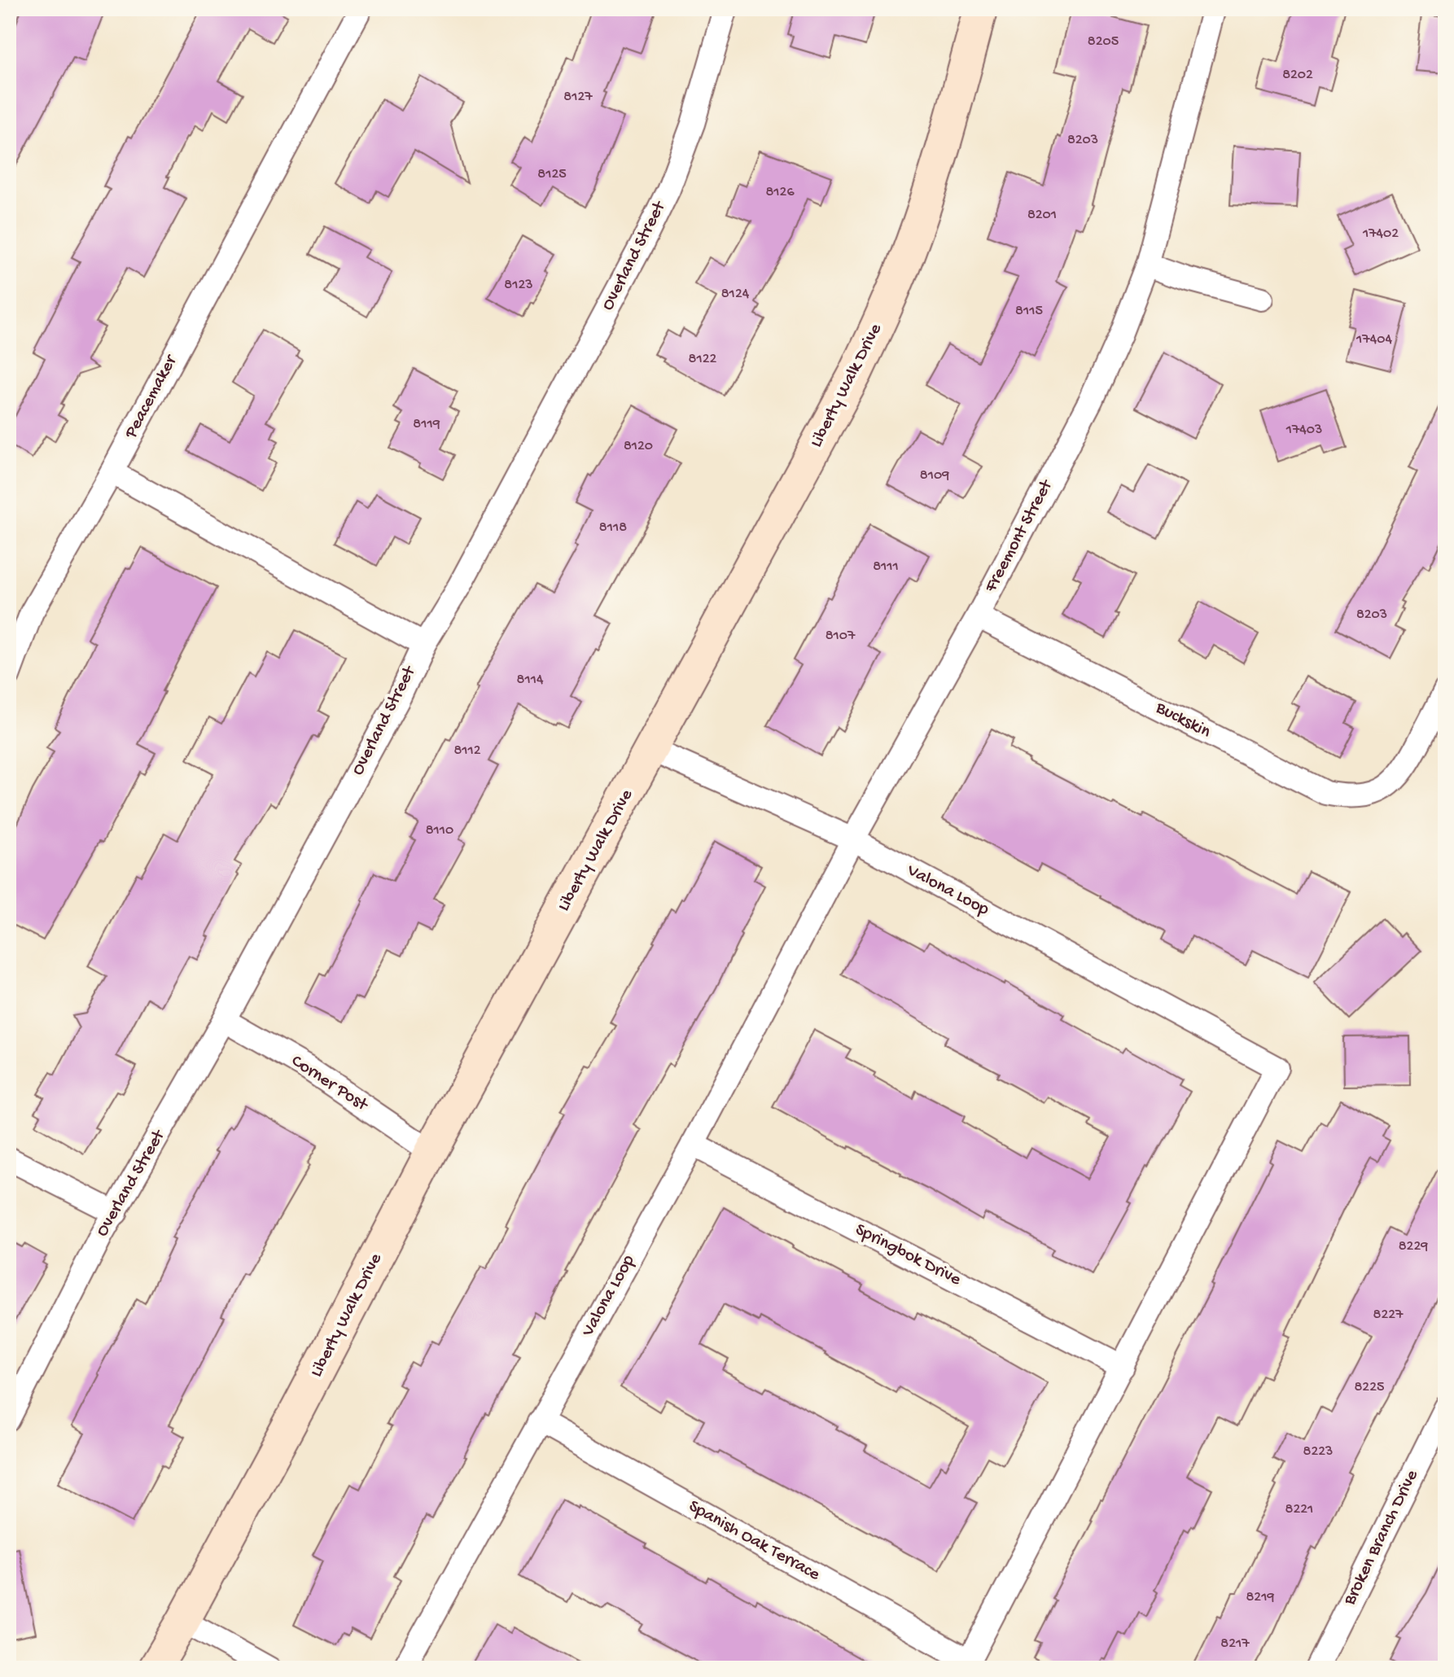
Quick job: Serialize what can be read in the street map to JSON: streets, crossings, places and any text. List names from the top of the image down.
{
  "streets": {
    "street": [
      "Overland Street",
      "Liberty Walk Drive",
      "Peacemaker",
      "Freemont Street",
      "Buckskin",
      "Valona Loop",
      "Corner Post",
      "Springbok Drive",
      "Broken Branch Drive",
      "Spanish Oak Terrace"
    ]
  },
  "crossings": [
    ["Overland Street", "Corner Post"],
    ["Liberty Walk Drive", "Corner Post"],
    ["Freemont Street", "Buckskin"],
    ["Freemont Street", "Valona Loop"],
    ["Valona Loop", "Springbok Drive"],
    ["Valona Loop", "Spanish Oak Terrace"]
  ],
  "house_numbers": [
    "8205",
    "8202",
    "8127",
    "8203",
    "8125",
    "8126",
    "8201",
    "17402",
    "8123",
    "8124",
    "8115",
    "17404",
    "8122",
    "8119",
    "17403",
    "8120",
    "8109",
    "8118",
    "8111",
    "8203",
    "8107",
    "8114",
    "8112",
    "8110",
    "8229",
    "8227",
    "8225",
    "8223",
    "8221",
    "8219",
    "8217"
  ]
}
